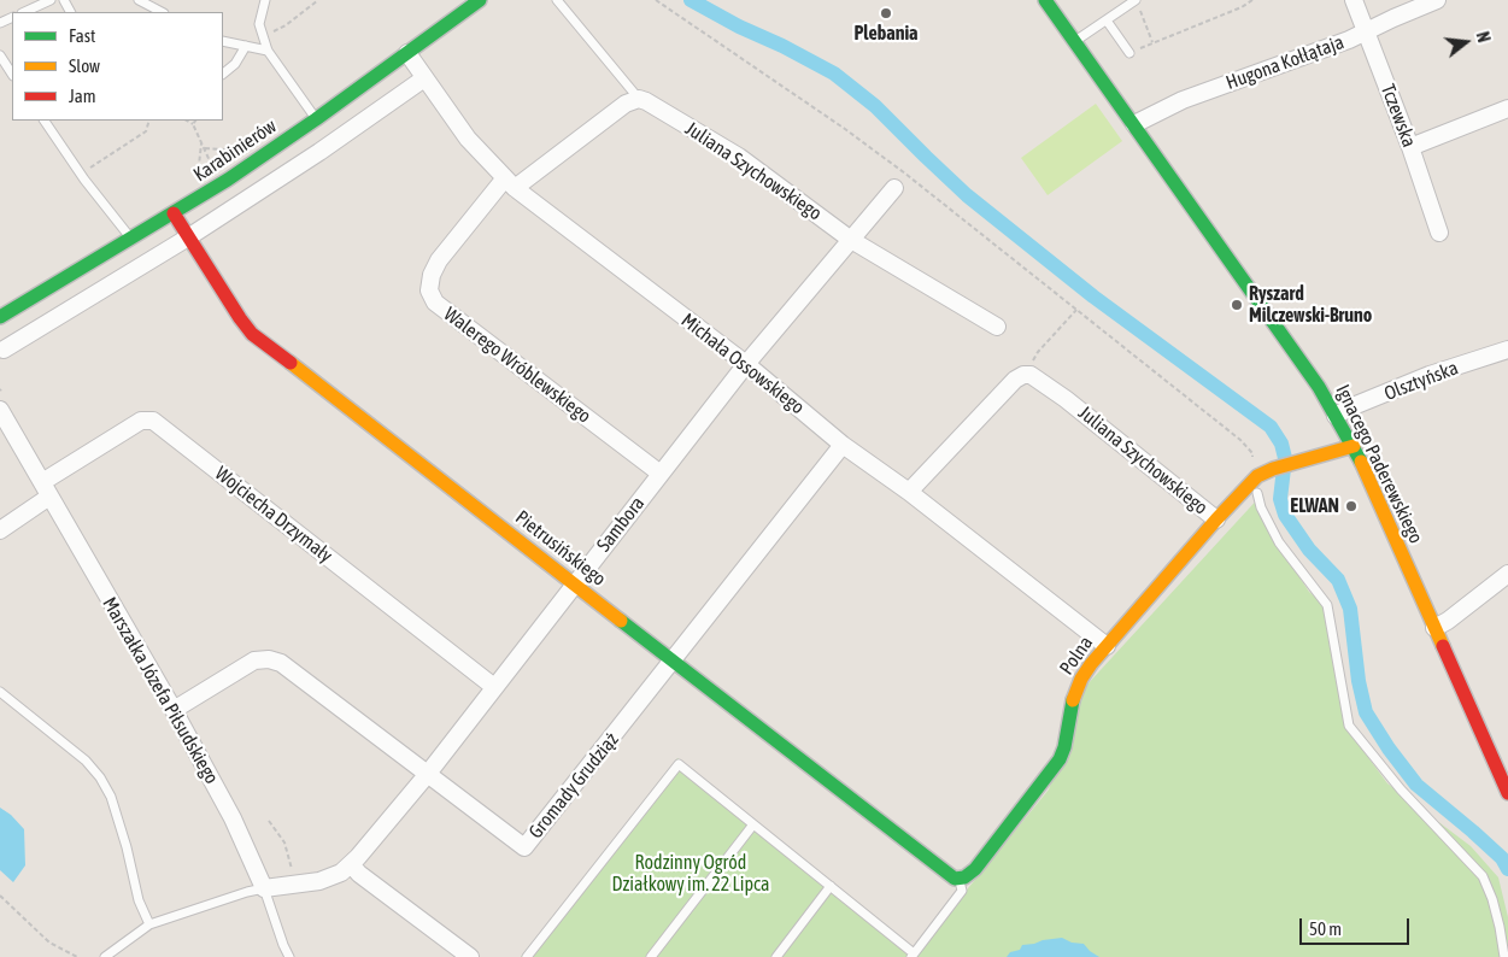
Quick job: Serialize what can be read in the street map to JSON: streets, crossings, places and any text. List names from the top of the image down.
{
  "streets": {
    "street": [
      "Hugona Kołłątaja",
      "Tczewska",
      "Karabinierów",
      "Juliana Szychowskiego",
      "Michała Ossowskiego",
      "Walerego Wróblewskiego",
      "Olsztyńska",
      "Ignacego Paderewskiego",
      "Wojciecha Drzymały",
      "Sambora",
      "Pietrusińskiego",
      "Polna",
      "Marszałka Józefa Piłsudskiego",
      "Gromady Grudziąż"
    ]
  },
  "crossings": [
    ["Hugona Kołłątaja", "Tczewska"],
    ["Hugona Kołłątaja", "Ignacego Paderewskiego"],
    ["Karabinierów", "Michała Ossowskiego"],
    ["Karabinierów", "Pietrusińskiego"],
    ["Juliana Szychowskiego", "Sambora"],
    ["Juliana Szychowskiego", "Polna"],
    ["Michała Ossowskiego", "Walerego Wróblewskiego"],
    ["Michała Ossowskiego", "Sambora"],
    ["Michała Ossowskiego", "Polna"],
    ["Michała Ossowskiego", "Gromady Grudziąż"],
    ["Walerego Wróblewskiego", "Sambora"],
    ["Olsztyńska", "Ignacego Paderewskiego"],
    ["Ignacego Paderewskiego", "Polna"],
    ["Wojciecha Drzymały", "Sambora"],
    ["Wojciecha Drzymały", "Marszałka Józefa Piłsudskiego"],
    ["Sambora", "Pietrusińskiego"],
    ["Sambora", "Marszałka Józefa Piłsudskiego"],
    ["Sambora", "Gromady Grudziąż"],
    ["Pietrusińskiego", "Polna"],
    ["Pietrusińskiego", "Gromady Grudziąż"],
    ["Marszałka Józefa Piłsudskiego", "Gromady Grudziąż"]
  ],
  "parks": ["Rodzinny Ogród Działkowy im. 22 Lipca"],
  "places": ["Plebania", "Ryszard Milczewski-Bruno", "ELWAN"],
  "legend": ["Fast", "Slow", "Jam"],
  "scale_bar": "50 m",
  "north": "right"
}
